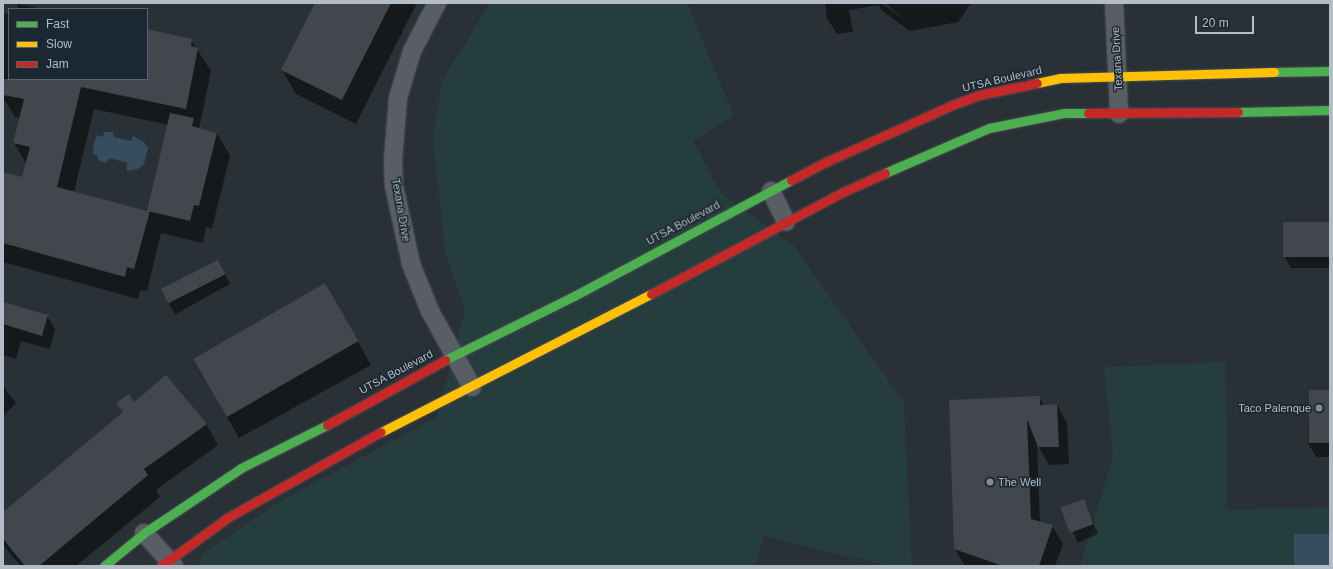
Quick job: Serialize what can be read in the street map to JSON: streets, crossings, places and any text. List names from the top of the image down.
{
  "streets": {
    "main road": ["UTSA Boulevard"],
    "street": ["Texana Drive"]
  },
  "crossings": [
    ["Texana Drive", "UTSA Boulevard"]
  ],
  "places": ["Taco Palenque", "The Well"],
  "legend": ["Fast", "Slow", "Jam"],
  "scale_bar": "20 m"
}
